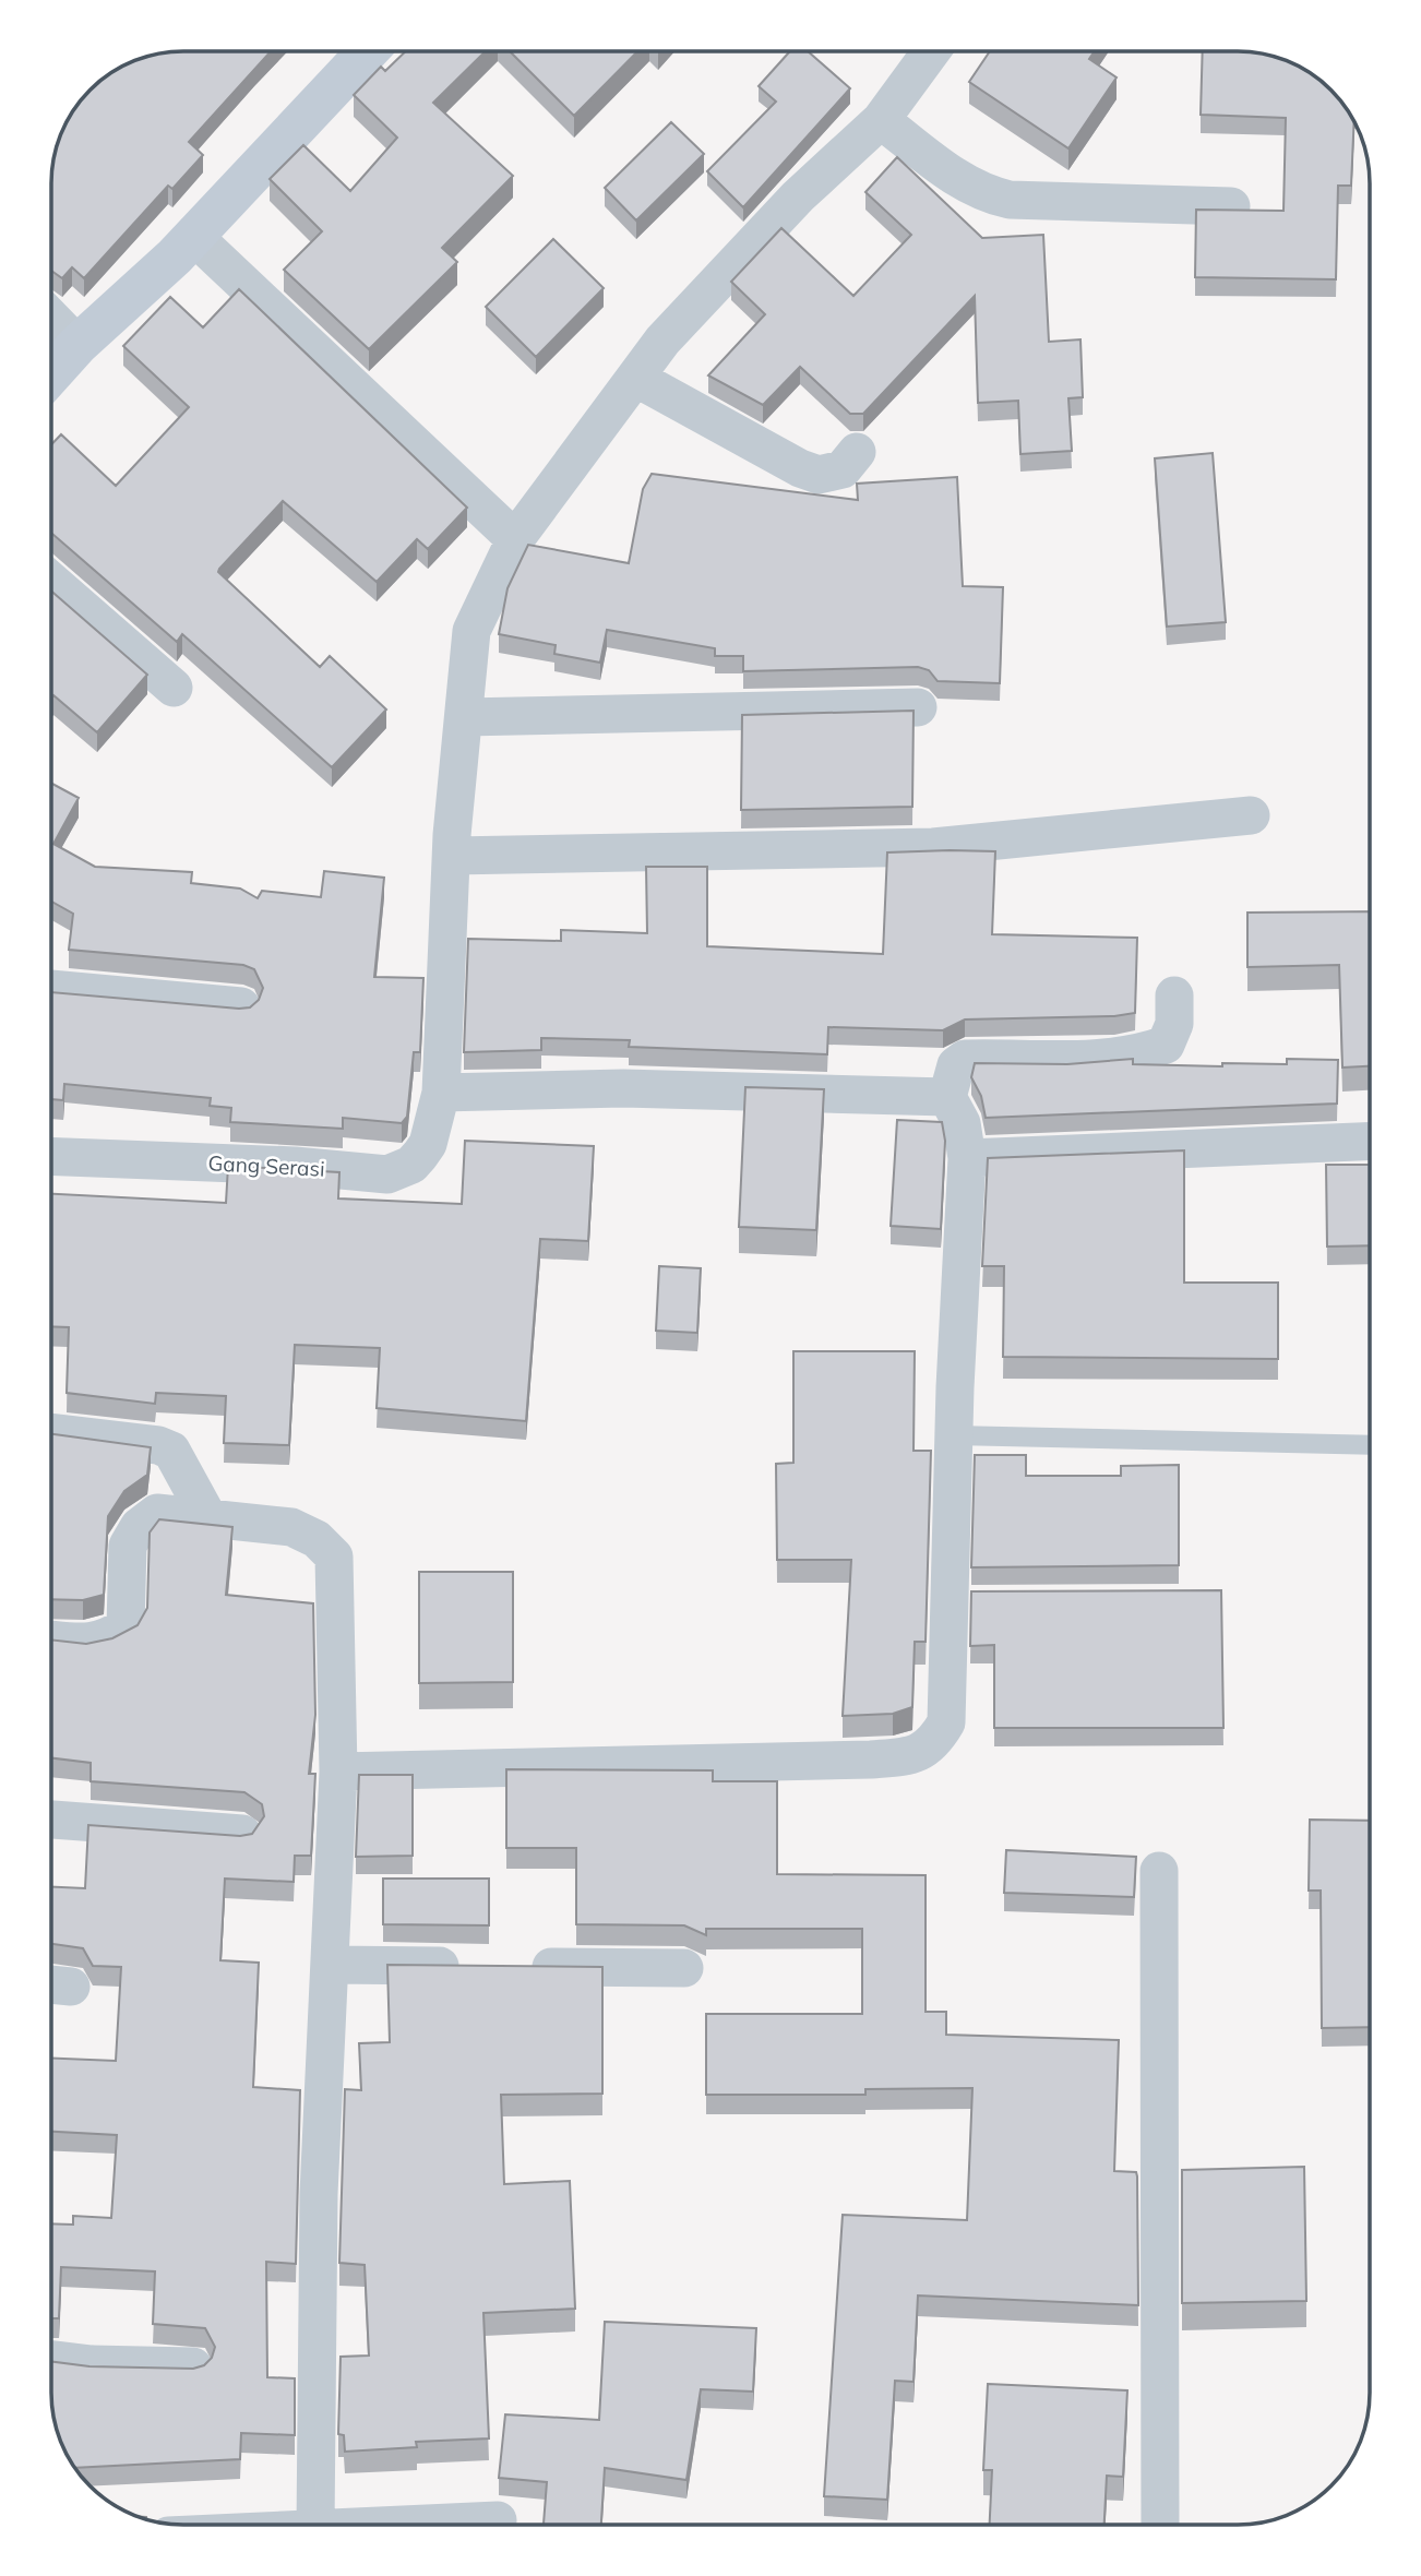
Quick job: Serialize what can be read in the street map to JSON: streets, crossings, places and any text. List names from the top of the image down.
{
  "streets": {
    "street": ["Gang Serasi"]
  }
}
